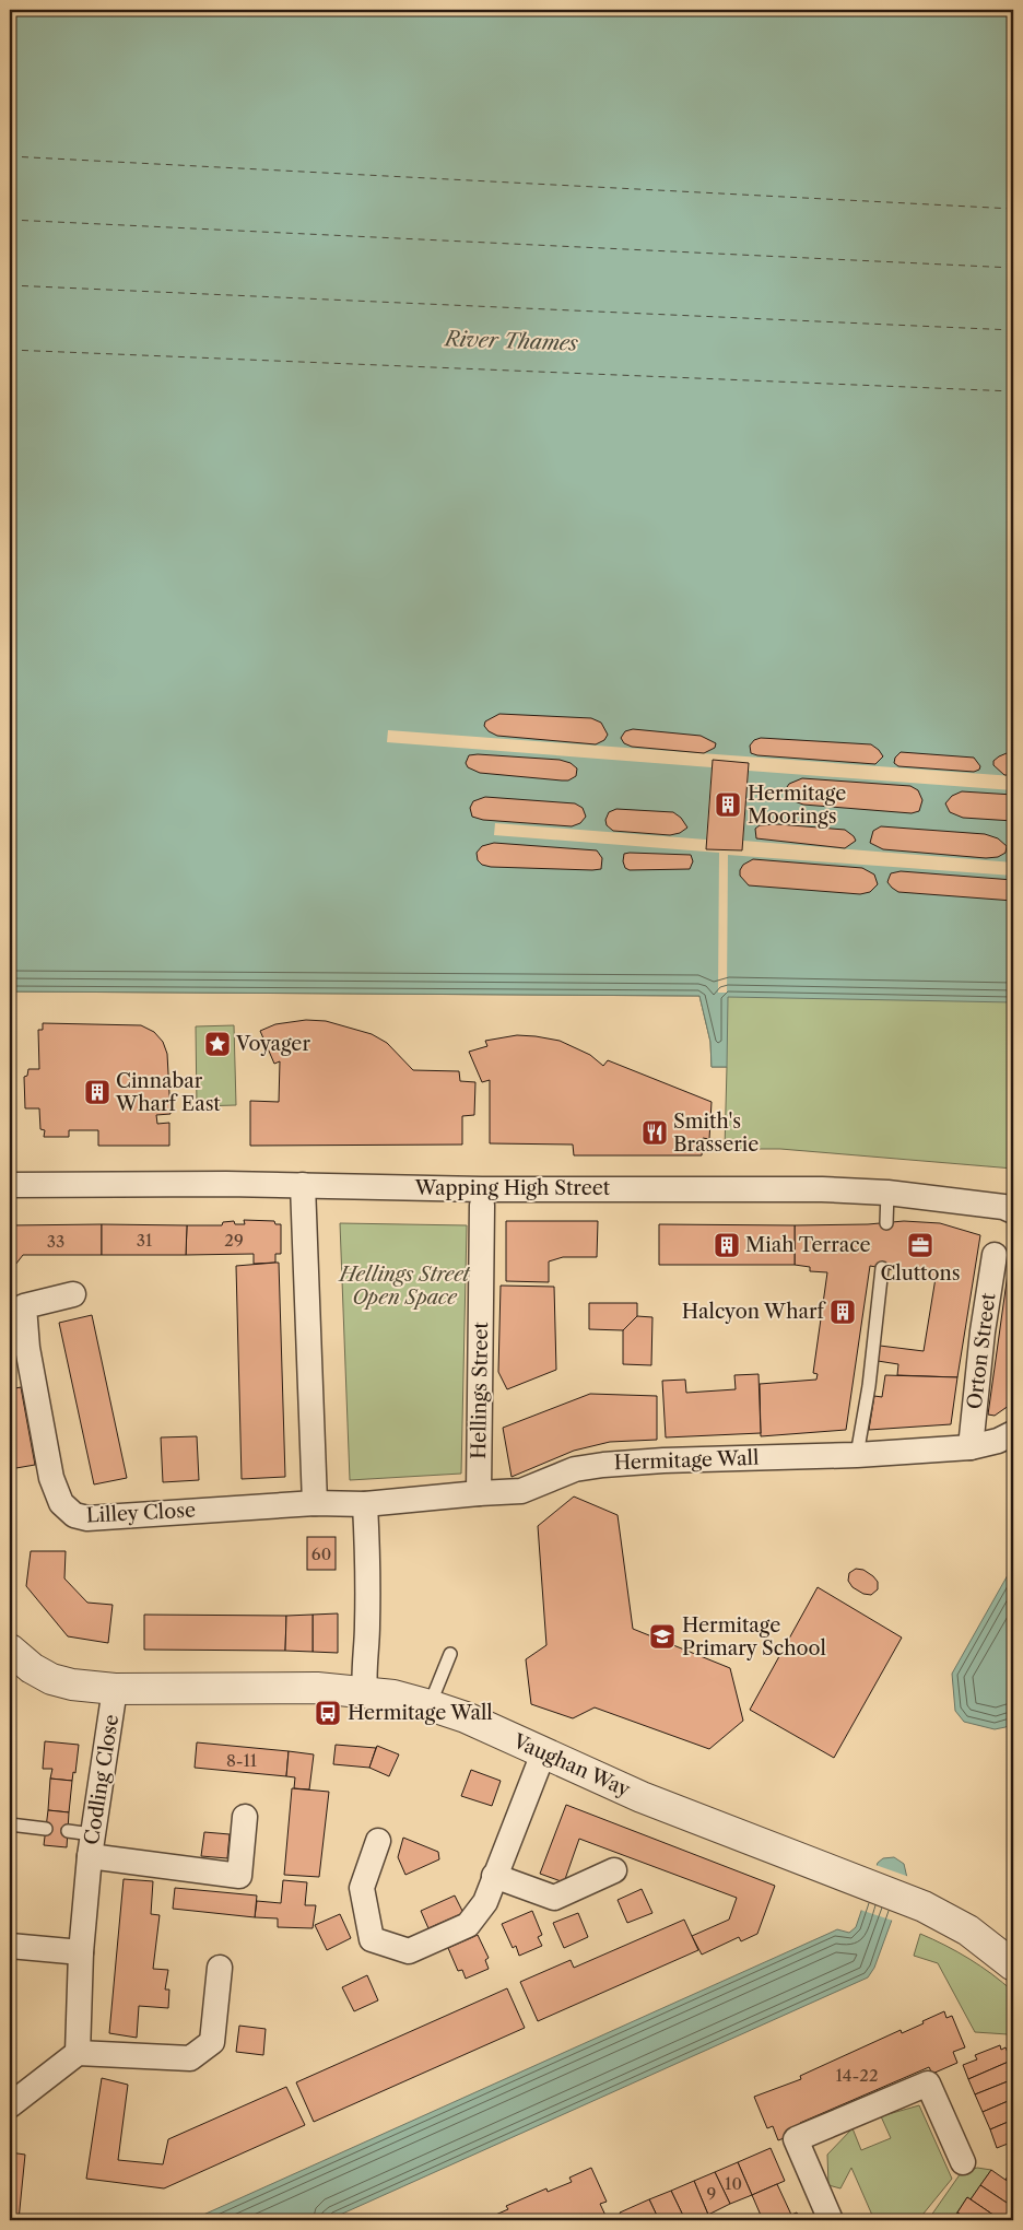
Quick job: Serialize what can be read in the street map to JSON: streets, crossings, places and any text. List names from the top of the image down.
{
  "streets": {
    "street": [
      "Wapping High Street",
      "Orton Street",
      "Hellings Street",
      "Hermitage Wall",
      "Lilley Close",
      "Vaughan Way",
      "Codling Close"
    ]
  },
  "crossings": [
    ["Wapping High Street", "Hellings Street"],
    ["Orton Street", "Hermitage Wall"],
    ["Hellings Street", "Hermitage Wall"],
    ["Hermitage Wall", "Lilley Close"],
    ["Vaughan Way", "Codling Close"]
  ],
  "water": ["River Thames"],
  "parks": ["Hellings Street Open Space"],
  "places": {
    "building": [
      "Hermitage Moorings",
      "Cinnabar Wharf East",
      "Miah Terrace",
      "Halcyon Wharf"
    ],
    "place": ["Voyager"],
    "restaurant": ["Smith's Brasserie"],
    "office": ["Cluttons"],
    "school or university": ["Hermitage Primary School"],
    "bus stop": ["Hermitage Wall"]
  },
  "house_numbers": [
    "31",
    "29",
    "33",
    "60",
    "8-11",
    "14-22",
    "10",
    "9"
  ]
}
